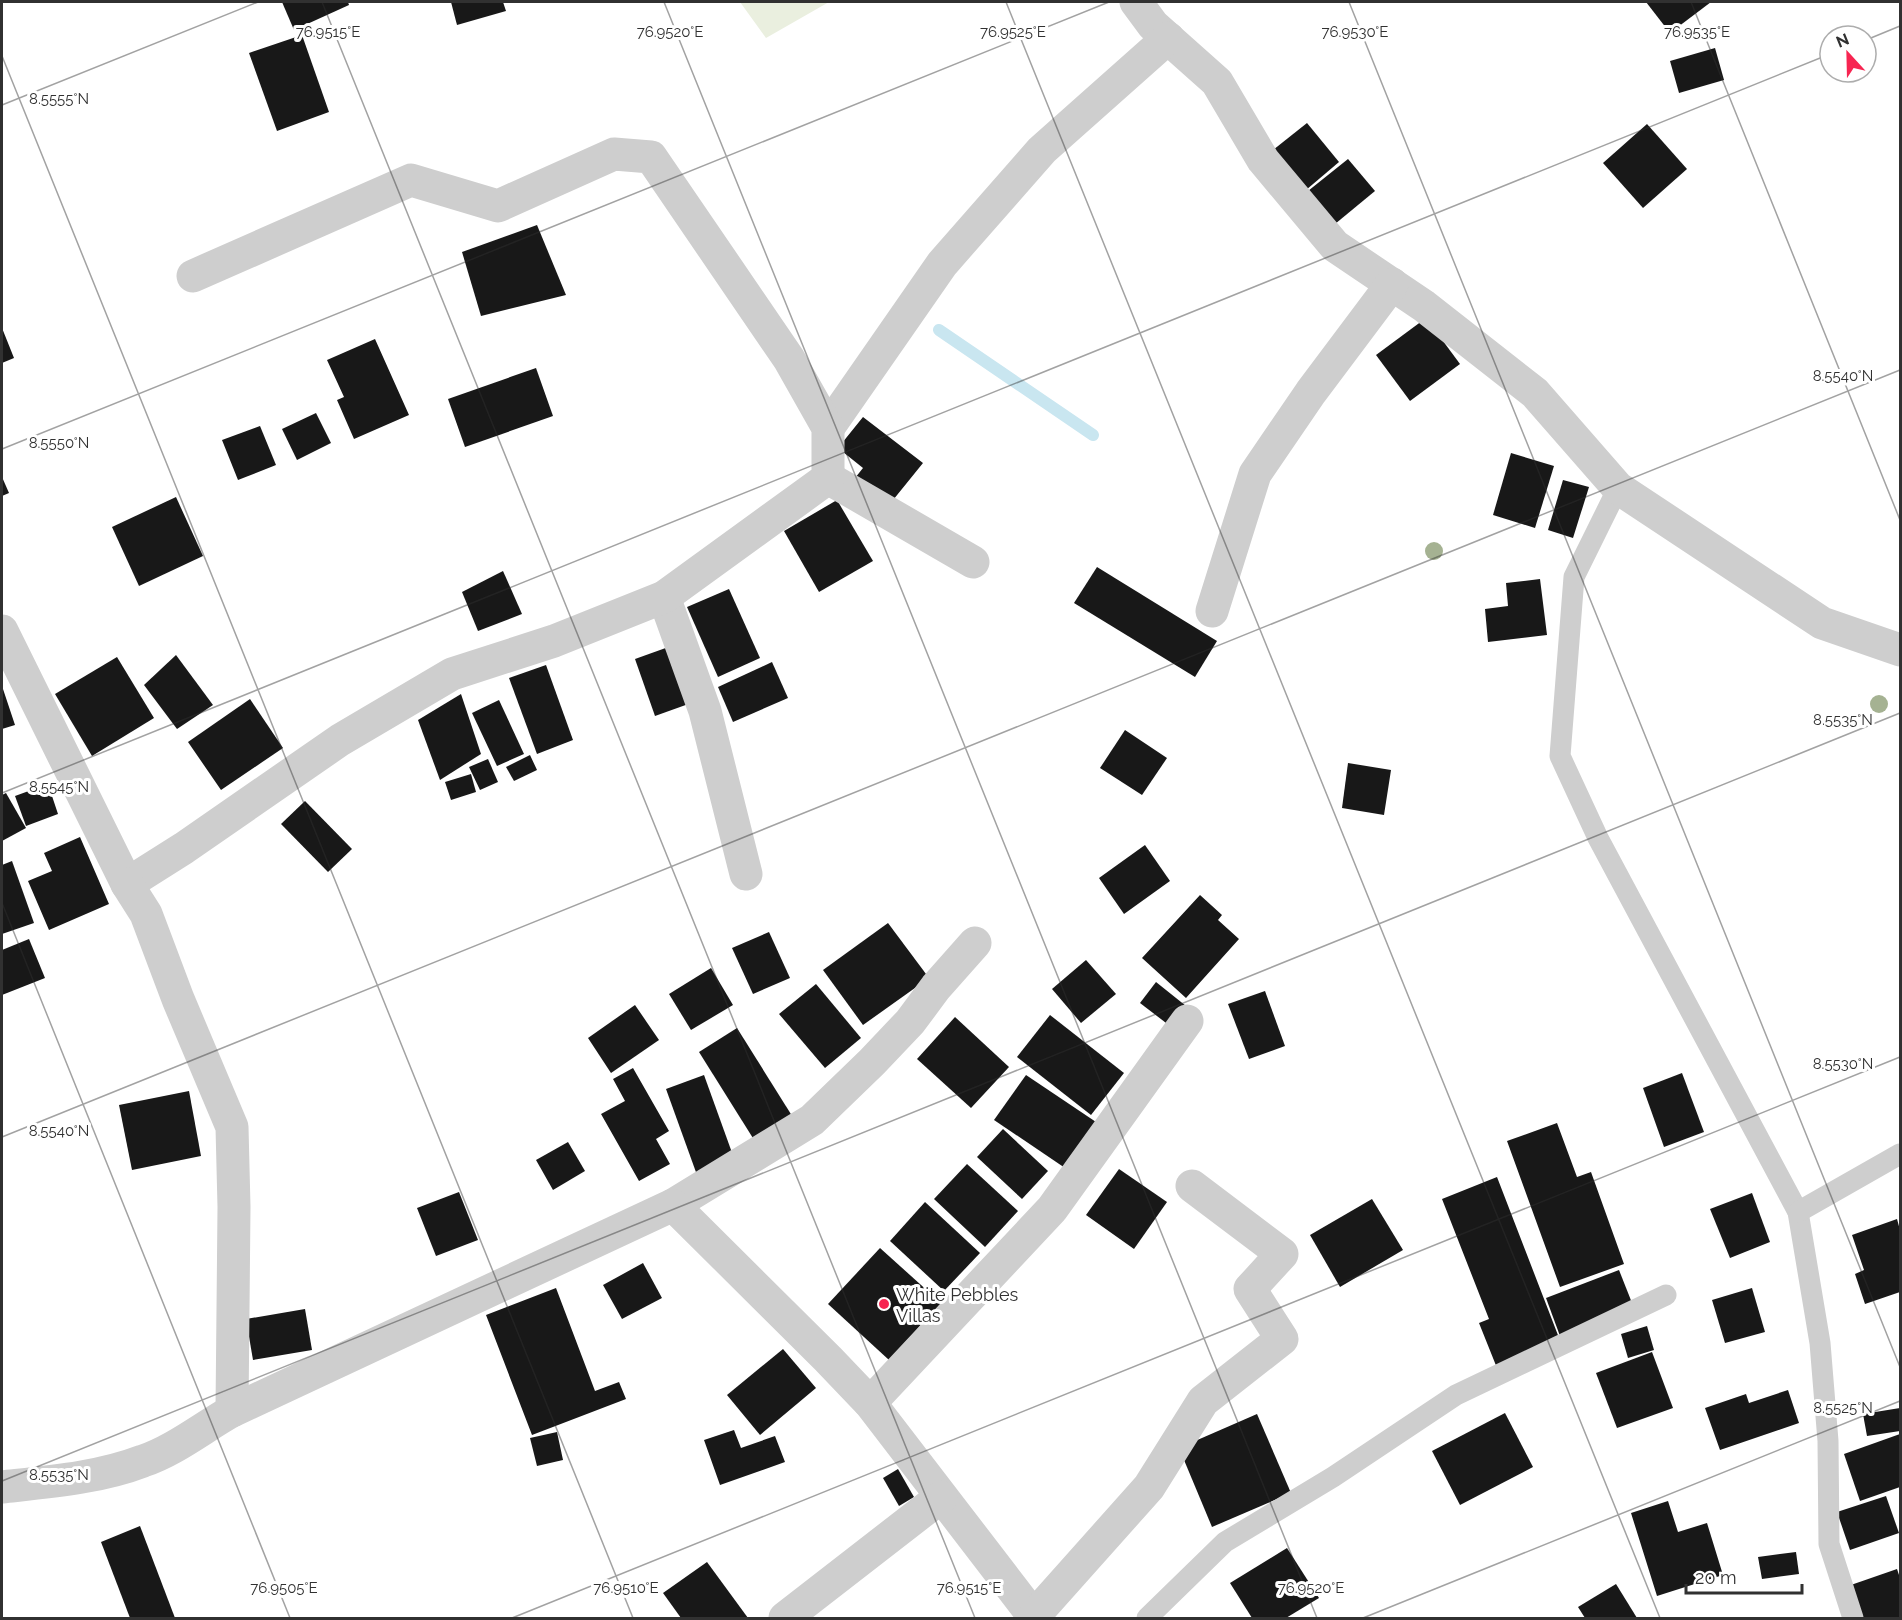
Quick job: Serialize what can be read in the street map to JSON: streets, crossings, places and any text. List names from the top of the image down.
{
  "places": ["White Pebbles Villas"],
  "scale_bar": "20 m",
  "north": "top",
  "coordinates": [
    "76.9515°E",
    "76.9520°E",
    "76.9525°E",
    "76.9530°E",
    "76.9535°E",
    "8.5555°N",
    "8.5540°N",
    "8.5550°N",
    "8.5535°N",
    "8.5545°N",
    "8.5530°N",
    "8.5525°N",
    "76.9505°E",
    "76.9510°E"
  ]
}
